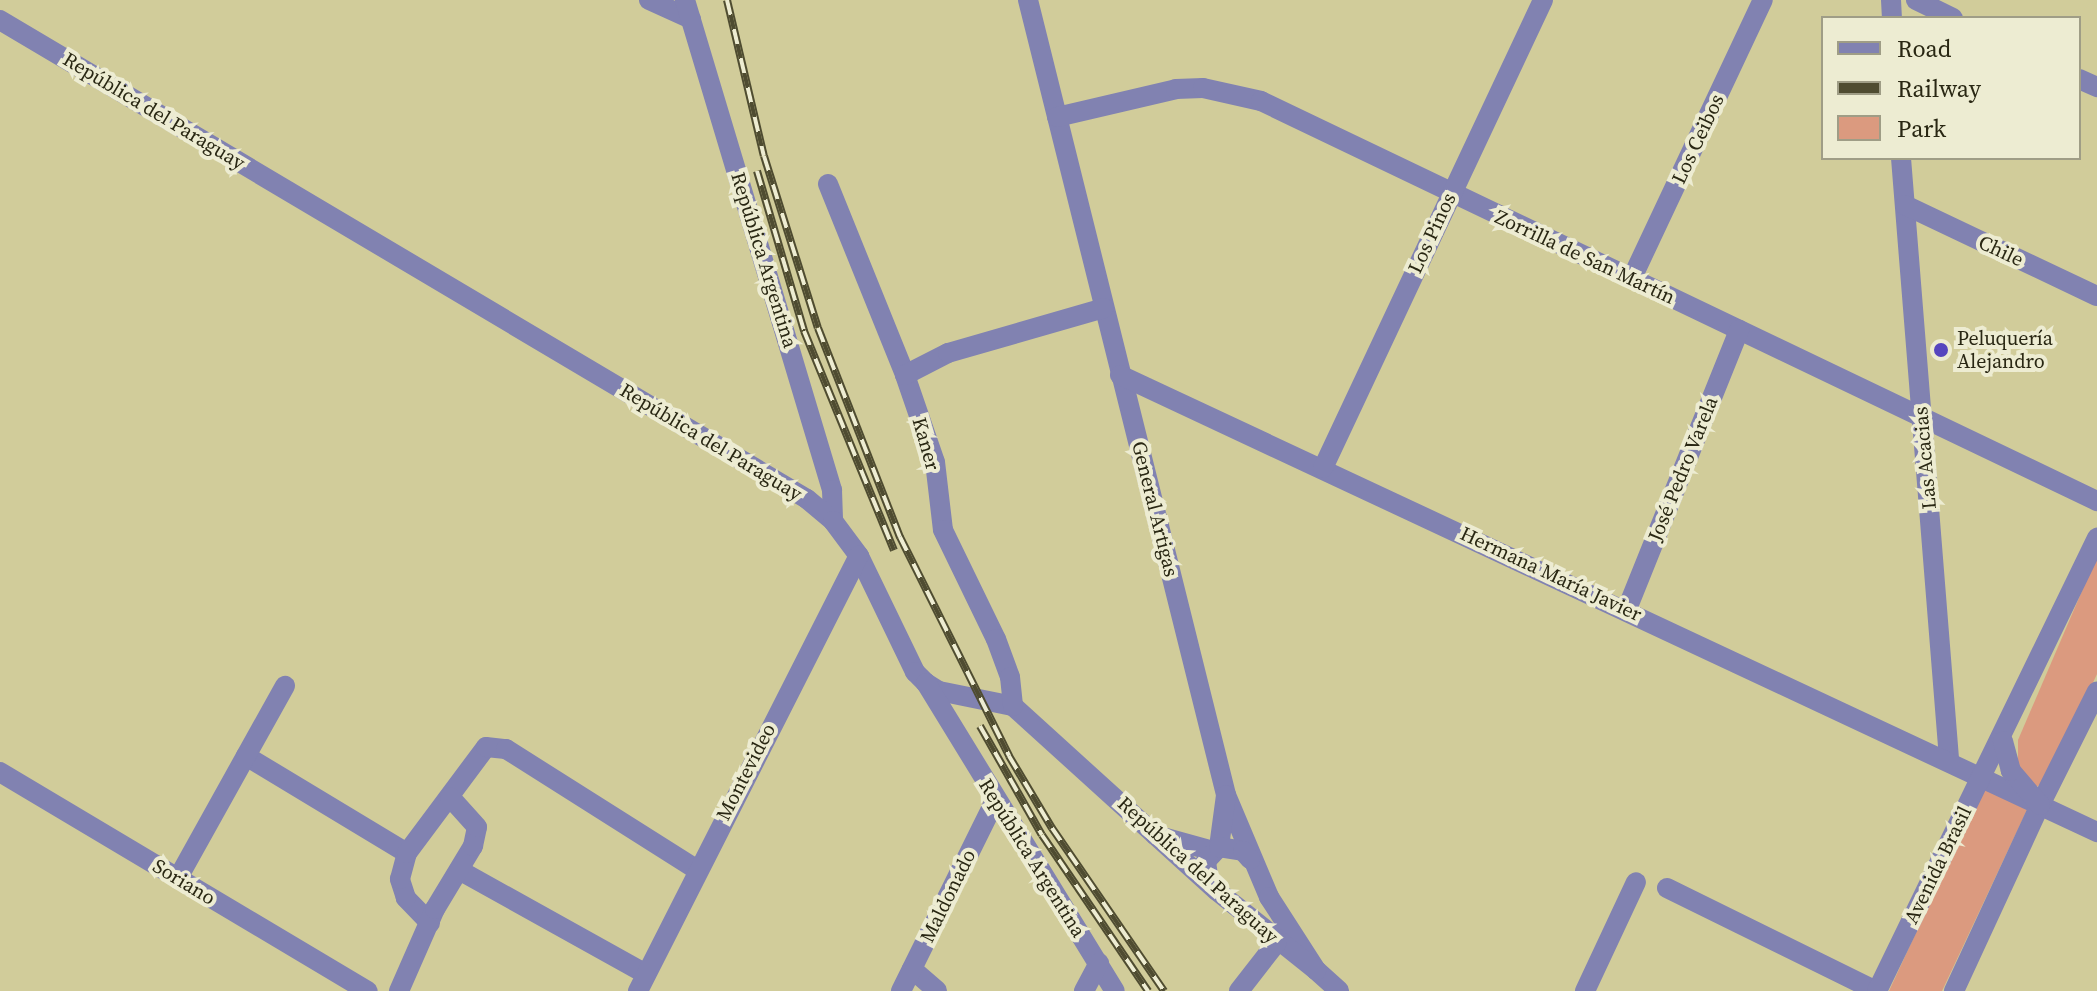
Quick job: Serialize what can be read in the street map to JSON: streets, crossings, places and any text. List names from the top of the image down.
{
  "streets": {
    "street": [
      "República del Paraguay",
      "Los Ceibos",
      "Los Pinos",
      "Chile",
      "Zorrilla de San Martín",
      "República Argentina",
      "Kaner",
      "Las Acacias",
      "José Pedro Varela",
      "General Artigas",
      "Hermana María Javier",
      "Montevideo",
      "Avenida Brasil",
      "Soriano",
      "Maldonado"
    ]
  },
  "crossings": [
    ["República del Paraguay", "República Argentina"],
    ["República del Paraguay", "Kaner"],
    ["República del Paraguay", "General Artigas"],
    ["República del Paraguay", "Montevideo"],
    ["Los Ceibos", "Zorrilla de San Martín"],
    ["Los Pinos", "Zorrilla de San Martín"],
    ["Los Pinos", "Hermana María Javier"],
    ["Chile", "Las Acacias"],
    ["Zorrilla de San Martín", "Las Acacias"],
    ["Zorrilla de San Martín", "José Pedro Varela"],
    ["Zorrilla de San Martín", "General Artigas"],
    ["República Argentina", "Maldonado"],
    ["Las Acacias", "Hermana María Javier"],
    ["José Pedro Varela", "Hermana María Javier"],
    ["General Artigas", "Hermana María Javier"],
    ["Hermana María Javier", "Avenida Brasil"]
  ],
  "places": ["Peluquería Alejandro"],
  "legend": ["Road", "Railway", "Park"]
}
